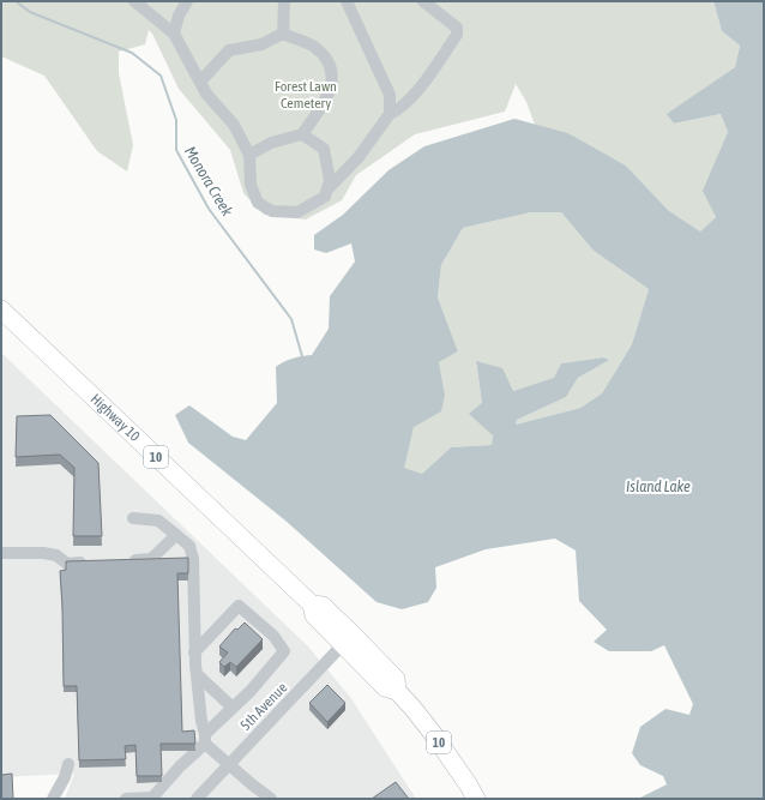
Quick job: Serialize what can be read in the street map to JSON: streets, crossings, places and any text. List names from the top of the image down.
{
  "streets": {
    "highway": ["Highway 10", "10"],
    "street": ["5th Avenue"]
  },
  "crossings": [
    ["Highway 10", "5th Avenue"]
  ],
  "water": ["Monora Creek", "Island Lake"],
  "parks": ["Forest Lawn Cemetery"]
}
